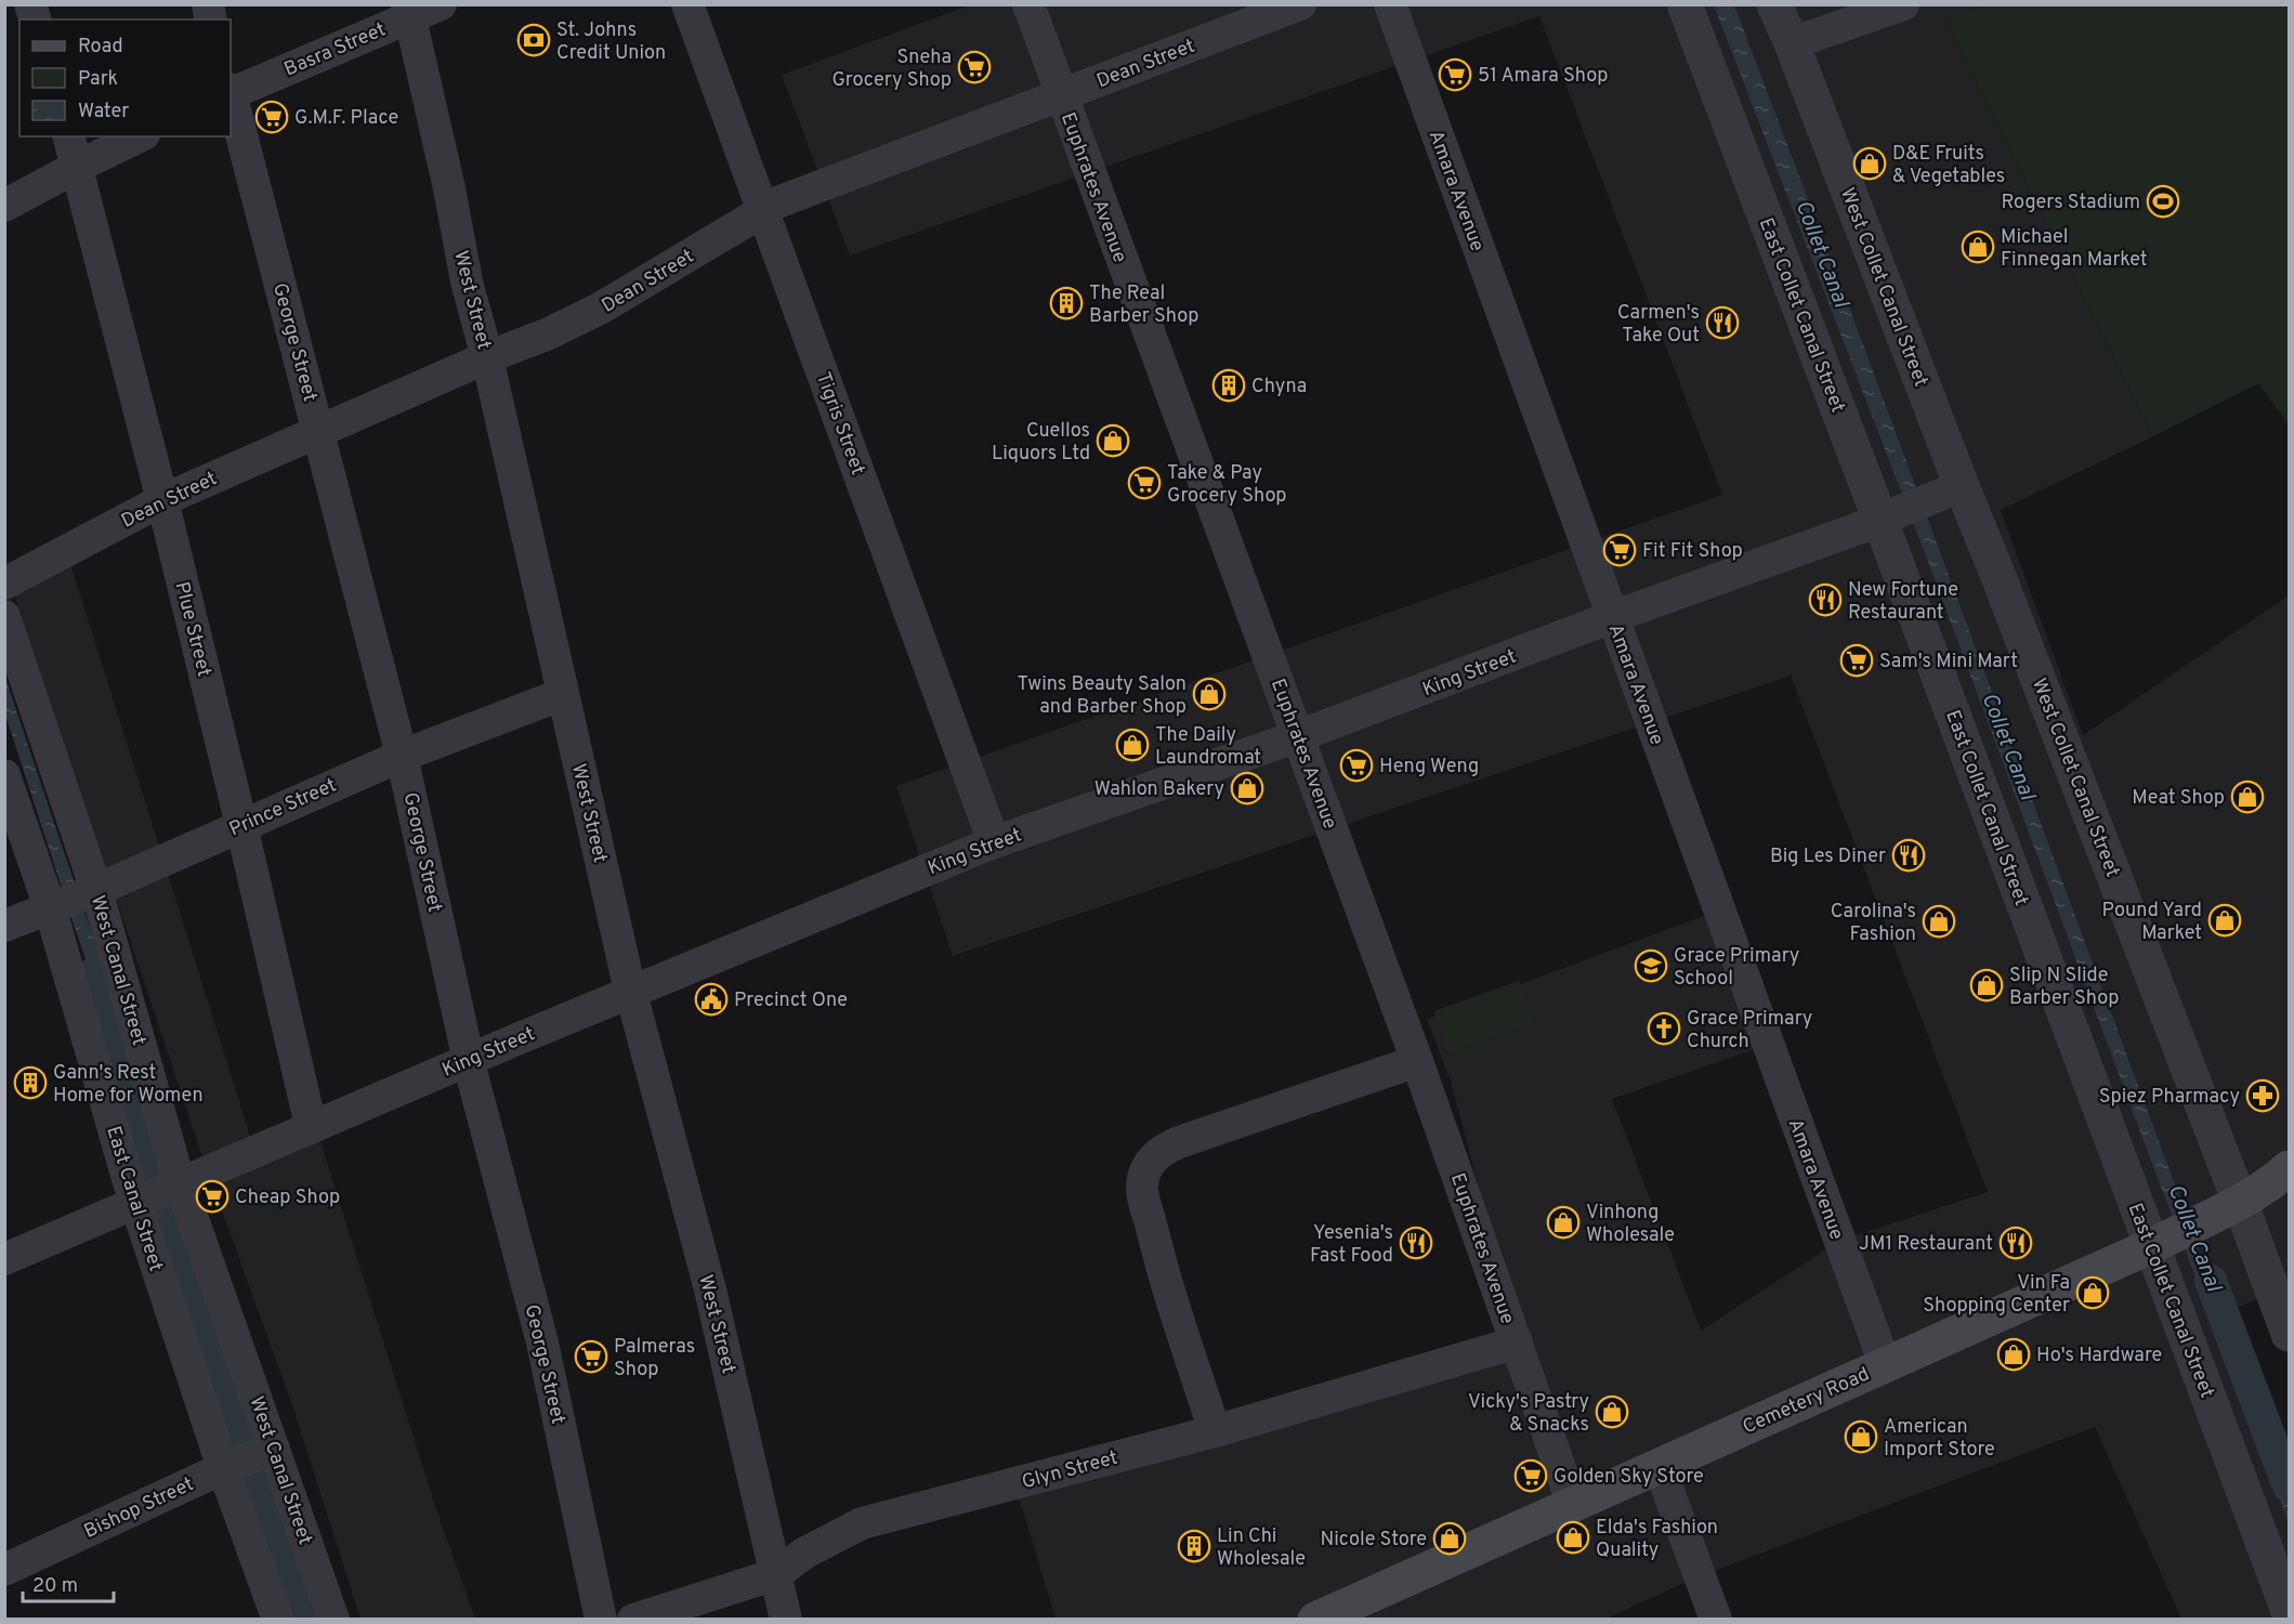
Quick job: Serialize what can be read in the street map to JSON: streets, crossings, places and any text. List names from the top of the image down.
{
  "streets": {
    "main road": ["Cemetery Road"],
    "street": [
      "Basra Street",
      "Dean Street",
      "Euphrates Avenue",
      "Amara Avenue",
      "West Collet Canal Street",
      "West Street",
      "East Collet Canal Street",
      "George Street",
      "Tigris Street",
      "Plue Street",
      "King Street",
      "Prince Street",
      "West Canal Street",
      "East Canal Street",
      "Glyn Street",
      "Bishop Street"
    ]
  },
  "crossings": [
    ["Basra Street", "West Street"],
    ["Dean Street", "Euphrates Avenue"],
    ["Dean Street", "West Street"],
    ["Dean Street", "George Street"],
    ["Dean Street", "Tigris Street"],
    ["Dean Street", "Plue Street"],
    ["Euphrates Avenue", "King Street"],
    ["Euphrates Avenue", "Cemetery Road"],
    ["Euphrates Avenue", "Glyn Street"],
    ["Amara Avenue", "King Street"],
    ["Amara Avenue", "Cemetery Road"],
    ["West Collet Canal Street", "King Street"],
    ["West Collet Canal Street", "Cemetery Road"],
    ["West Street", "King Street"],
    ["West Street", "Prince Street"],
    ["West Street", "Glyn Street"],
    ["East Collet Canal Street", "King Street"],
    ["East Collet Canal Street", "Cemetery Road"],
    ["George Street", "King Street"],
    ["George Street", "Prince Street"],
    ["Tigris Street", "King Street"],
    ["Plue Street", "King Street"],
    ["Plue Street", "Prince Street"],
    ["King Street", "West Canal Street"],
    ["King Street", "East Canal Street"],
    ["Prince Street", "West Canal Street"],
    ["Prince Street", "East Canal Street"],
    ["West Canal Street", "East Canal Street"],
    ["West Canal Street", "Bishop Street"],
    ["East Canal Street", "Bishop Street"]
  ],
  "water": ["Collet Canal"],
  "places": {
    "bank": ["St. Johns Credit Union"],
    "supermarket": [
      "Sneha Grocery Shop",
      "51 Amara Shop",
      "G.M.F. Place",
      "Take & Pay Grocery Shop",
      "Fit Fit Shop",
      "Sam's Mini Mart",
      "Heng Weng",
      "Cheap Shop",
      "Palmeras Shop",
      "Golden Sky Store"
    ],
    "shop": [
      "D&E Fruits & Vegetables",
      "Michael Finnegan Market",
      "Cuellos Liquors Ltd",
      "Twins Beauty Salon and Barber Shop",
      "The Daily Laundromat",
      "Wahlon Bakery",
      "Meat Shop",
      "Pound Yard Market",
      "Carolina's Fashion",
      "Slip N Slide Barber Shop",
      "Vinhong Wholesale",
      "Vin Fa Shopping Center",
      "Ho's Hardware",
      "Vicky's Pastry & Snacks",
      "American Import Store",
      "Elda's Fashion Quality",
      "Nicole Store"
    ],
    "sports": ["Rogers Stadium"],
    "building": [
      "The Real Barber Shop",
      "Chyna",
      "Gann's Rest Home for Women",
      "Lin Chi Wholesale"
    ],
    "restaurant": [
      "Carmen's Take Out",
      "New Fortune Restaurant",
      "Big Les Diner",
      "Yesenia's Fast Food",
      "JM1 Restaurant"
    ],
    "school or university": ["Grace Primary School"],
    "public building": ["Precinct One"],
    "church": ["Grace Primary Church"],
    "pharmacy": ["Spiez Pharmacy"]
  },
  "legend": ["Road", "Park", "Water"],
  "scale_bar": "20 m"
}
